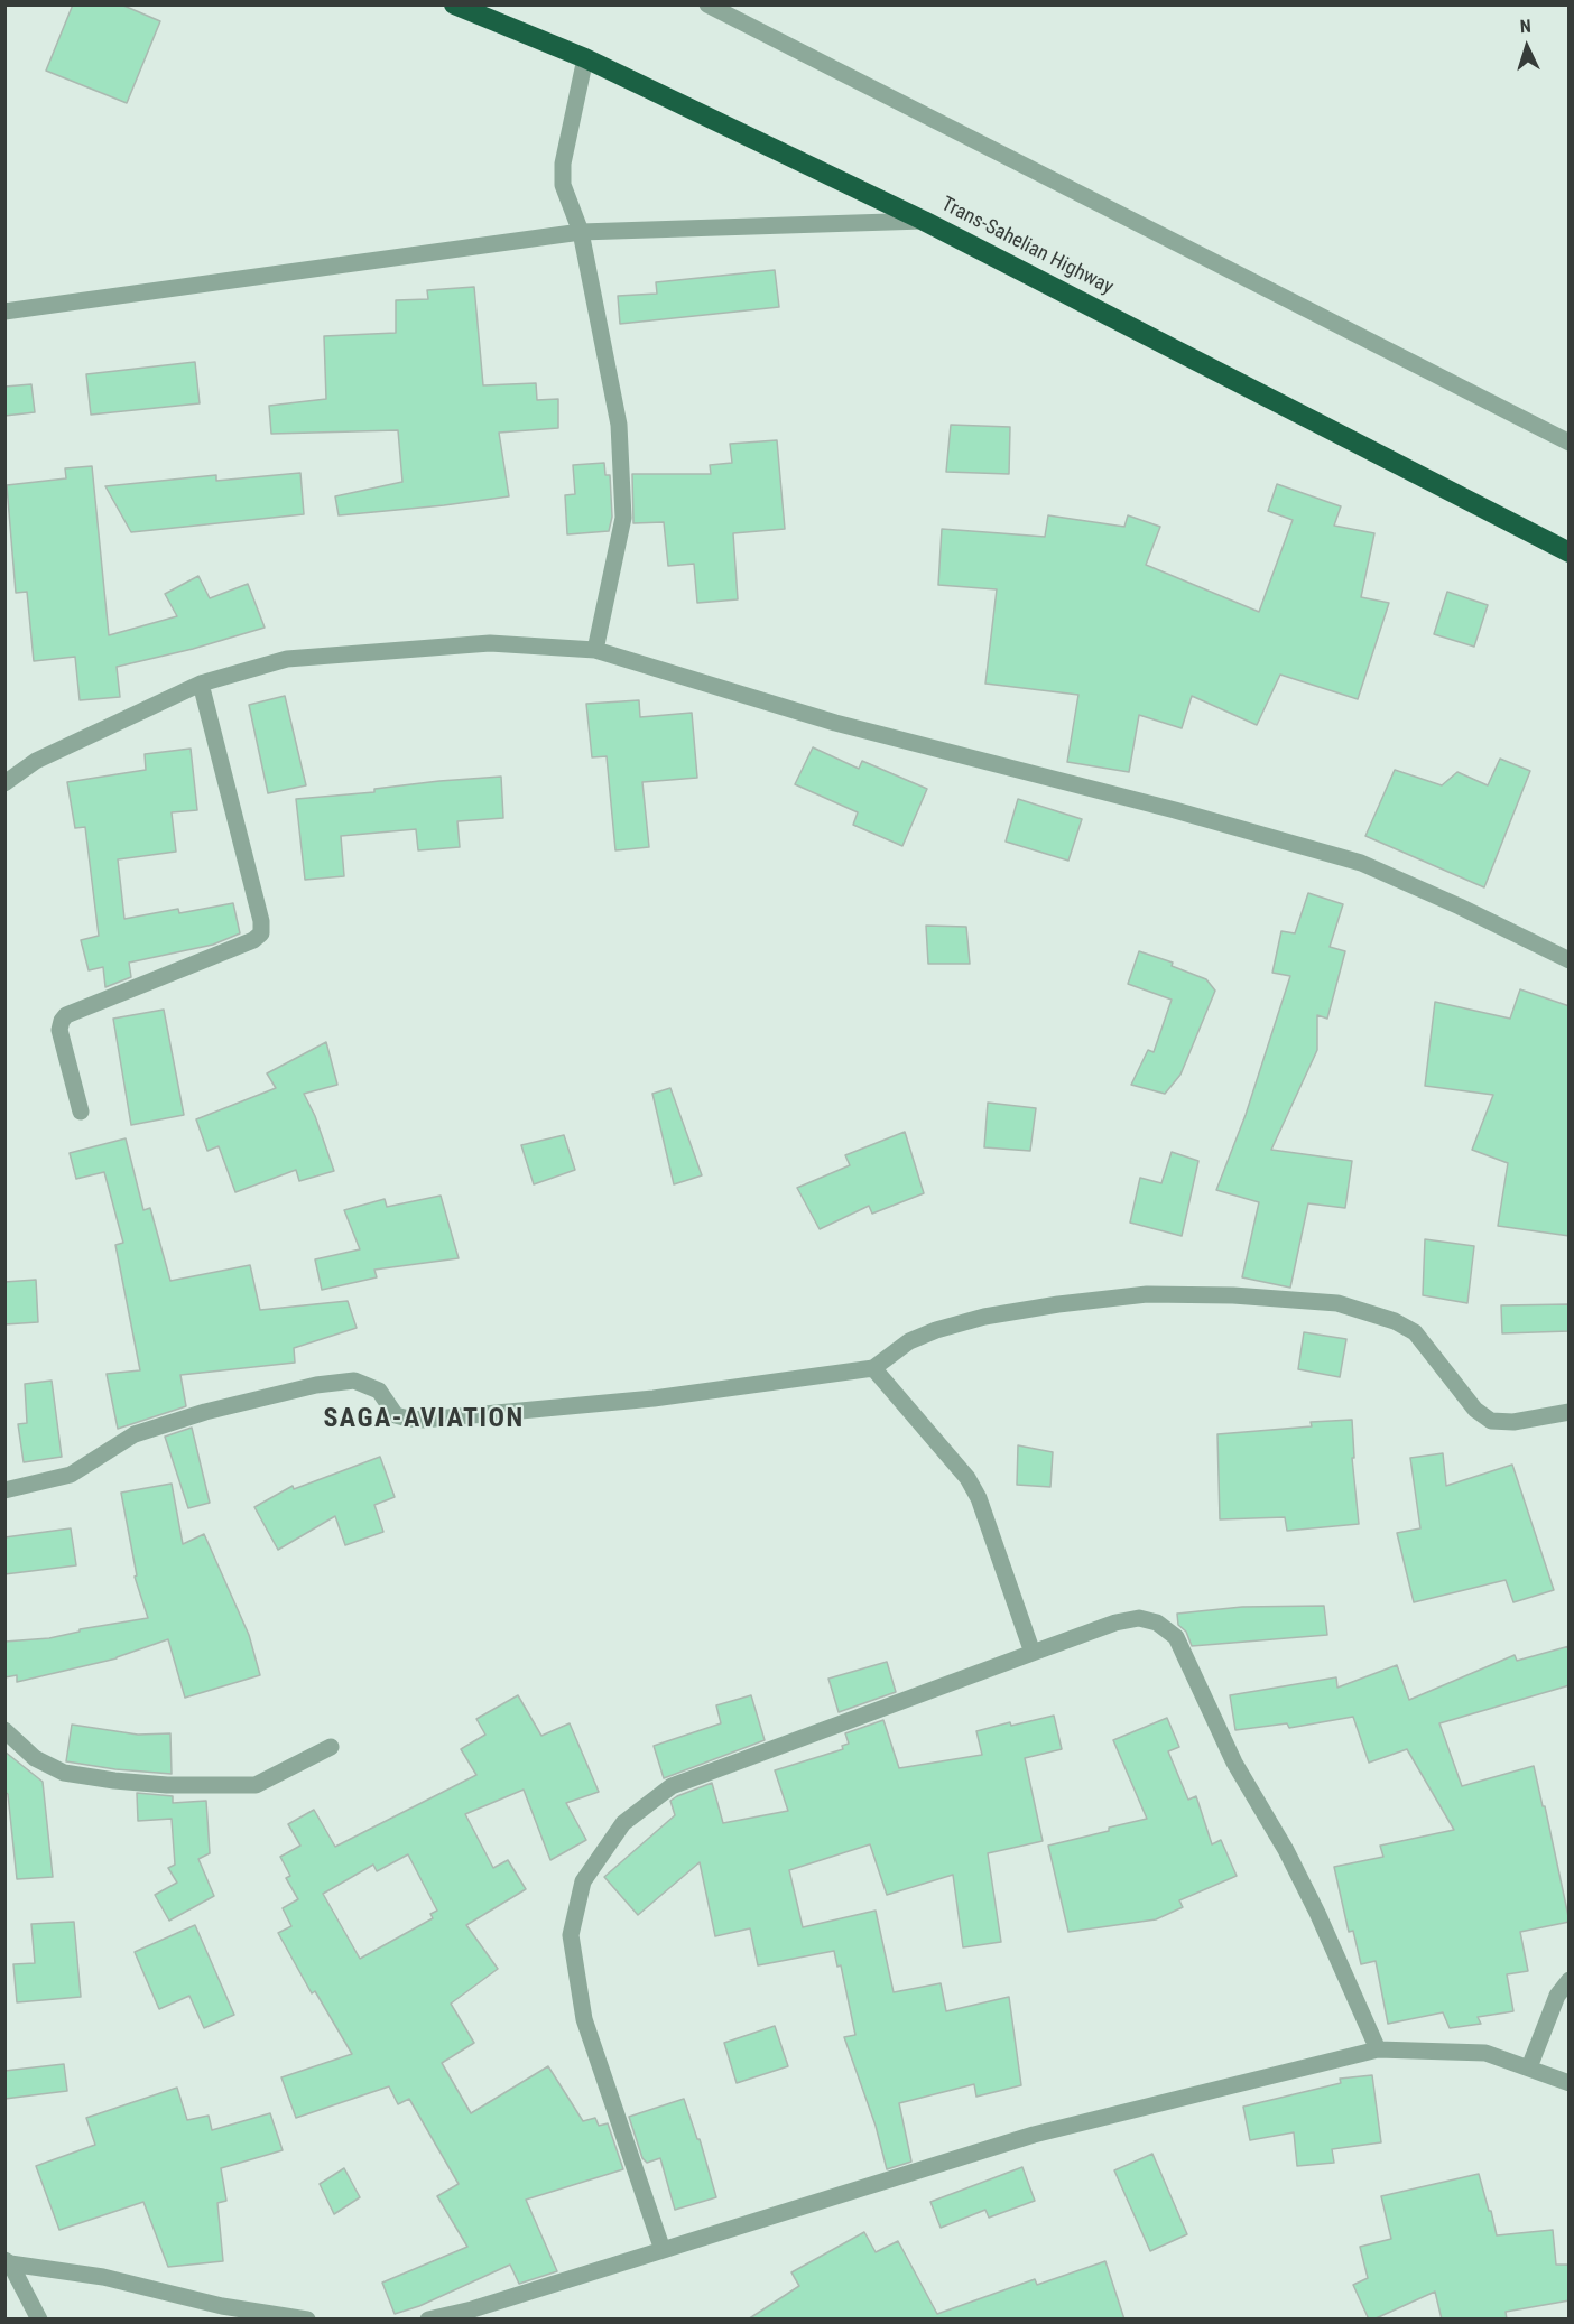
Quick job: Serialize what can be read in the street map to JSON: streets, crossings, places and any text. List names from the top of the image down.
{
  "streets": {
    "highway": ["Trans-Sahelian Highway"]
  },
  "districts": ["SAGA-AVIATION"],
  "north": "top"
}
